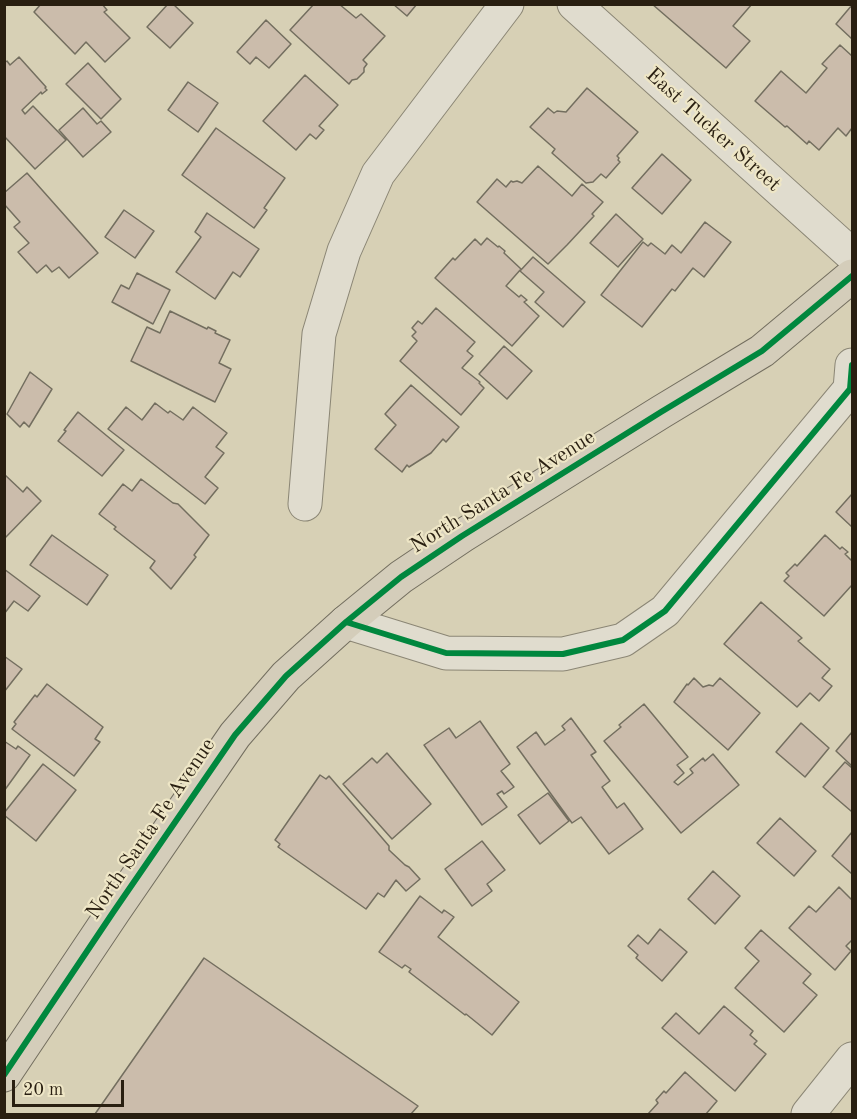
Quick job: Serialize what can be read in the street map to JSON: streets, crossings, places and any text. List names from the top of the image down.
{
  "streets": {
    "main road": ["North Santa Fe Avenue"],
    "street": ["East Tucker Street"]
  },
  "scale_bar": "20 m"
}
